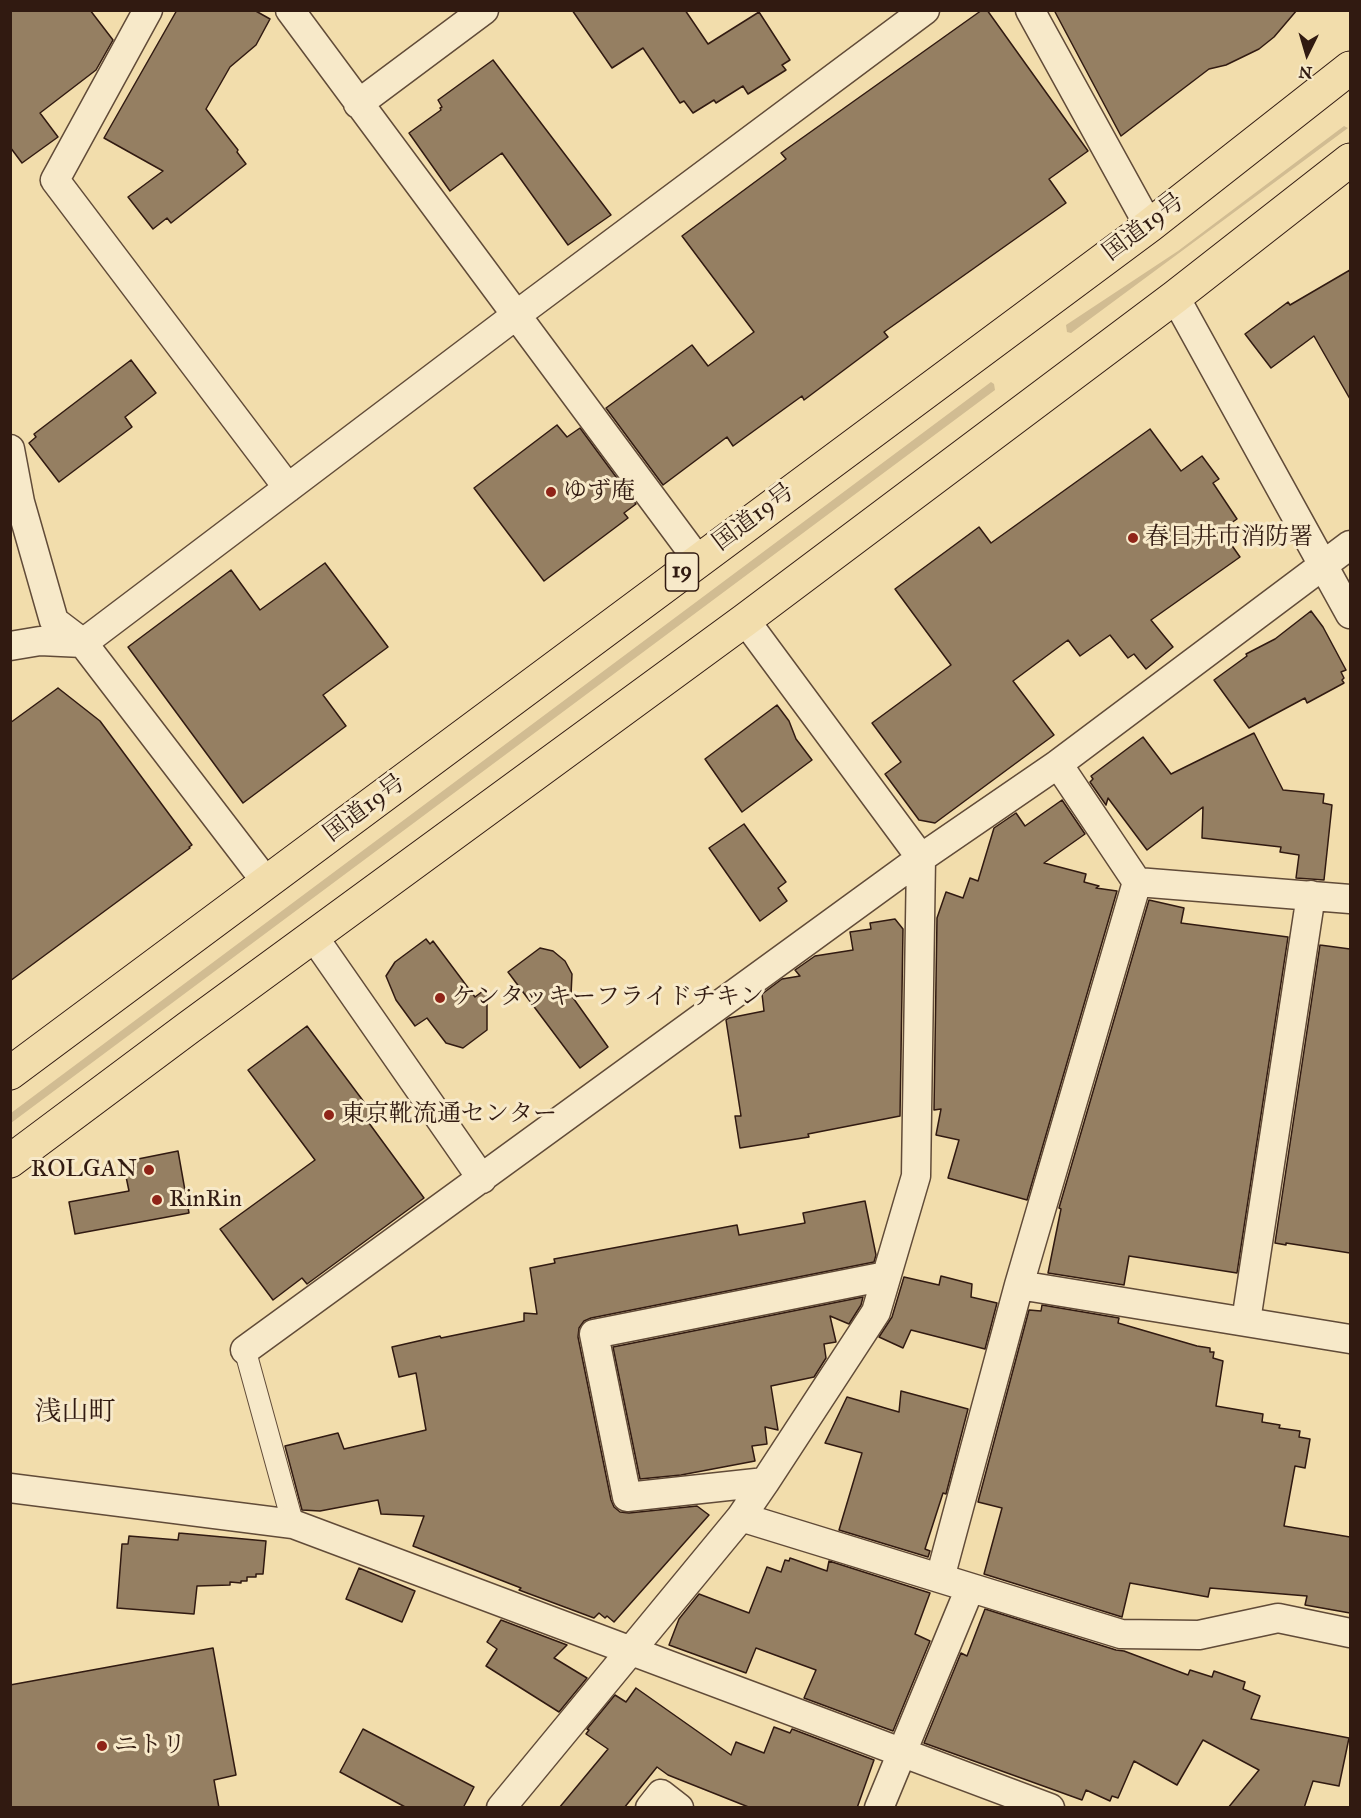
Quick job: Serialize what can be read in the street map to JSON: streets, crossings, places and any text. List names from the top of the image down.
{
  "streets": {
    "highway": ["国道19号", "19"]
  },
  "districts": ["浅山町"],
  "places": [
    "ゆず庵",
    "春日井市消防署",
    "ケンタッキーフライドチキン",
    "東京靴流通センター",
    "ROLGAN",
    "RinRin",
    "ニトリ"
  ],
  "north": "bottom"
}
